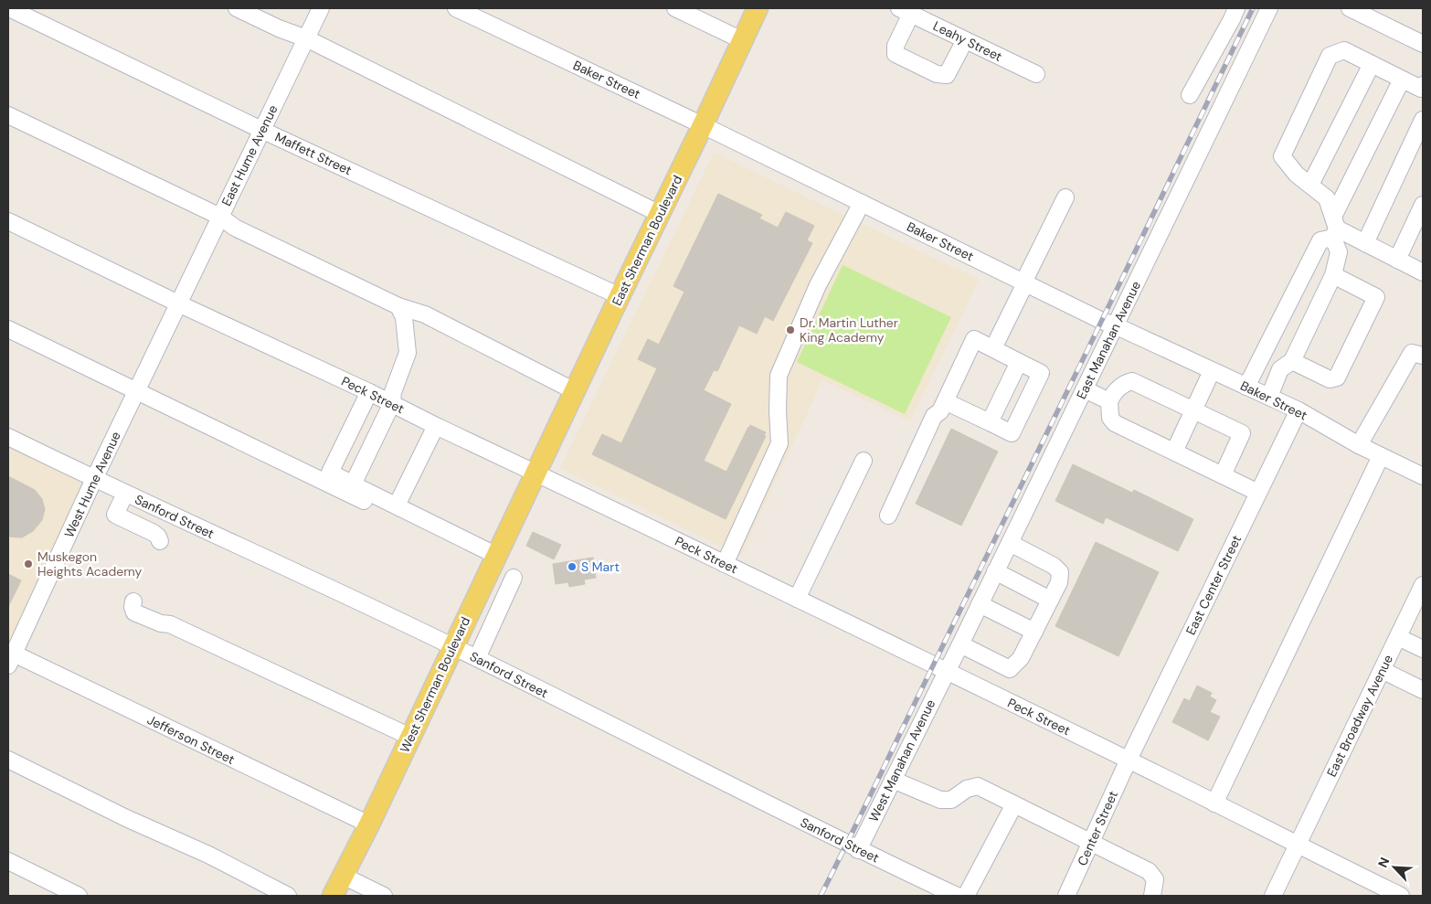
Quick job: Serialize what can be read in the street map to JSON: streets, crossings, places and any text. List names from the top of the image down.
{
  "streets": {
    "main road": ["East Sherman Boulevard", "West Sherman Boulevard"],
    "street": [
      "Leahy Street",
      "Baker Street",
      "Maffett Street",
      "East Hume Avenue",
      "East Manahan Avenue",
      "Peck Street",
      "West Hume Avenue",
      "Sanford Street",
      "East Center Street",
      "East Broadway Avenue",
      "Jefferson Street",
      "West Manahan Avenue",
      "Center Street"
    ]
  },
  "crossings": [
    ["Baker Street", "East Sherman Boulevard"],
    ["Baker Street", "East Manahan Avenue"],
    ["Baker Street", "East Center Street"],
    ["Maffett Street", "East Hume Avenue"],
    ["Maffett Street", "East Sherman Boulevard"],
    ["East Hume Avenue", "Peck Street"],
    ["East Hume Avenue", "West Hume Avenue"],
    ["East Sherman Boulevard", "Peck Street"],
    ["East Sherman Boulevard", "West Sherman Boulevard"],
    ["East Manahan Avenue", "Peck Street"],
    ["East Manahan Avenue", "West Manahan Avenue"],
    ["Peck Street", "West Hume Avenue"],
    ["Peck Street", "East Center Street"],
    ["Peck Street", "West Sherman Boulevard"],
    ["Peck Street", "East Broadway Avenue"],
    ["Peck Street", "West Manahan Avenue"],
    ["Peck Street", "Center Street"],
    ["West Hume Avenue", "Sanford Street"],
    ["West Hume Avenue", "Jefferson Street"],
    ["Sanford Street", "West Sherman Boulevard"],
    ["Sanford Street", "West Manahan Avenue"],
    ["East Center Street", "Center Street"],
    ["West Sherman Boulevard", "Jefferson Street"]
  ],
  "places": ["Dr. Martin Luther King Academy", "Muskegon Heights Academy", "S Mart"],
  "north": "top left"
}
